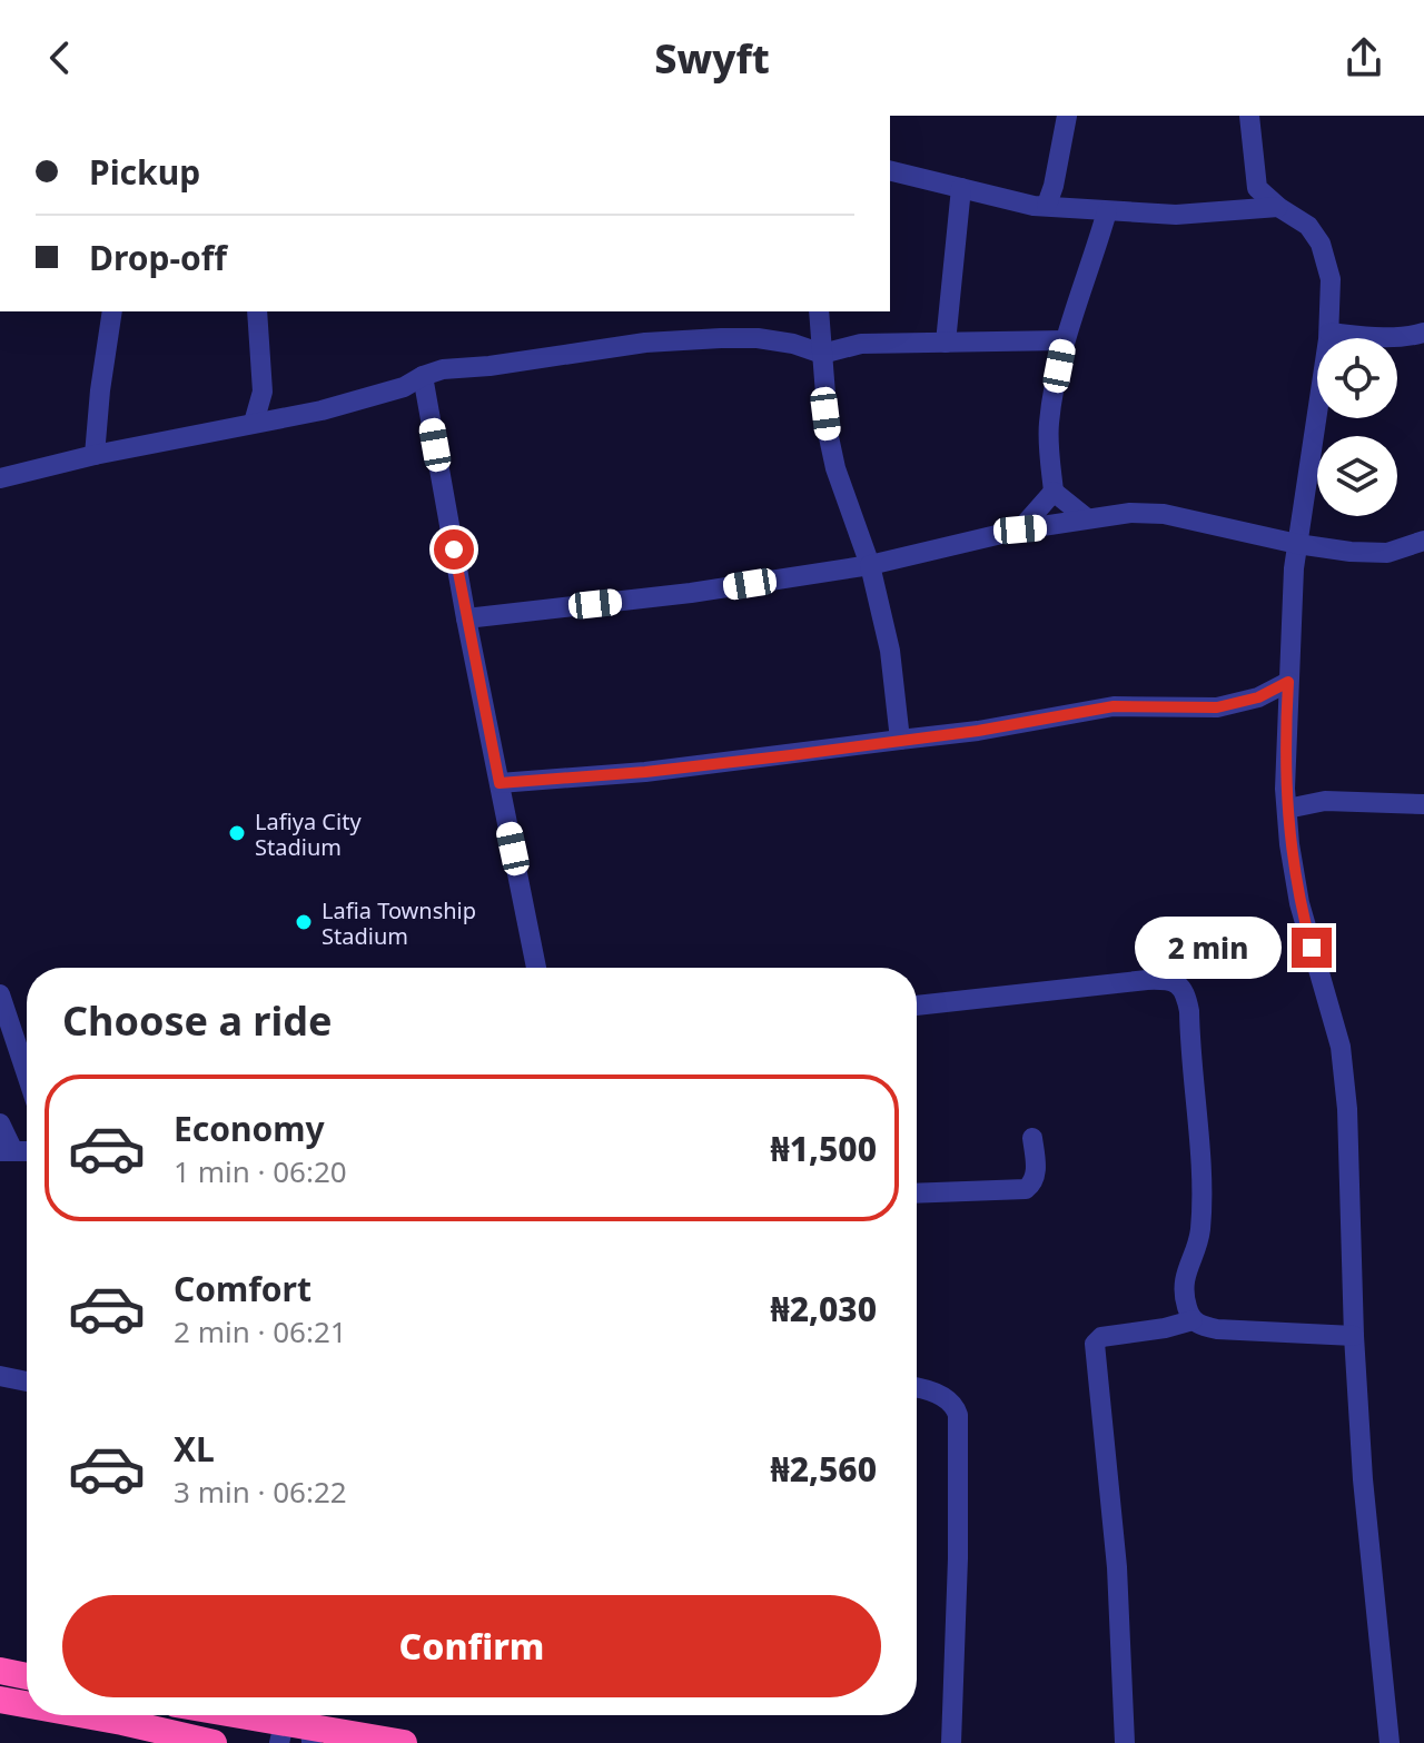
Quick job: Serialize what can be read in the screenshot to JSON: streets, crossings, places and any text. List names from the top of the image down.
{
  "places": ["Lafiya City Stadium", "Lafia Township Stadium"],
  "page": {
    "header": "Swyft",
    "banner": ["Pickup", "Drop-off"],
    "bubble": "2 min",
    "heading": "Choose a ride",
    "list": [
      {
        "name": "Economy",
        "note": "1 min · 06:20",
        "value": "₦1,500"
      },
      {
        "name": "Comfort",
        "note": "2 min · 06:21",
        "value": "₦2,030"
      },
      {
        "name": "XL",
        "note": "3 min · 06:22",
        "value": "₦2,560"
      }
    ],
    "buttons": "Confirm"
  }
}
